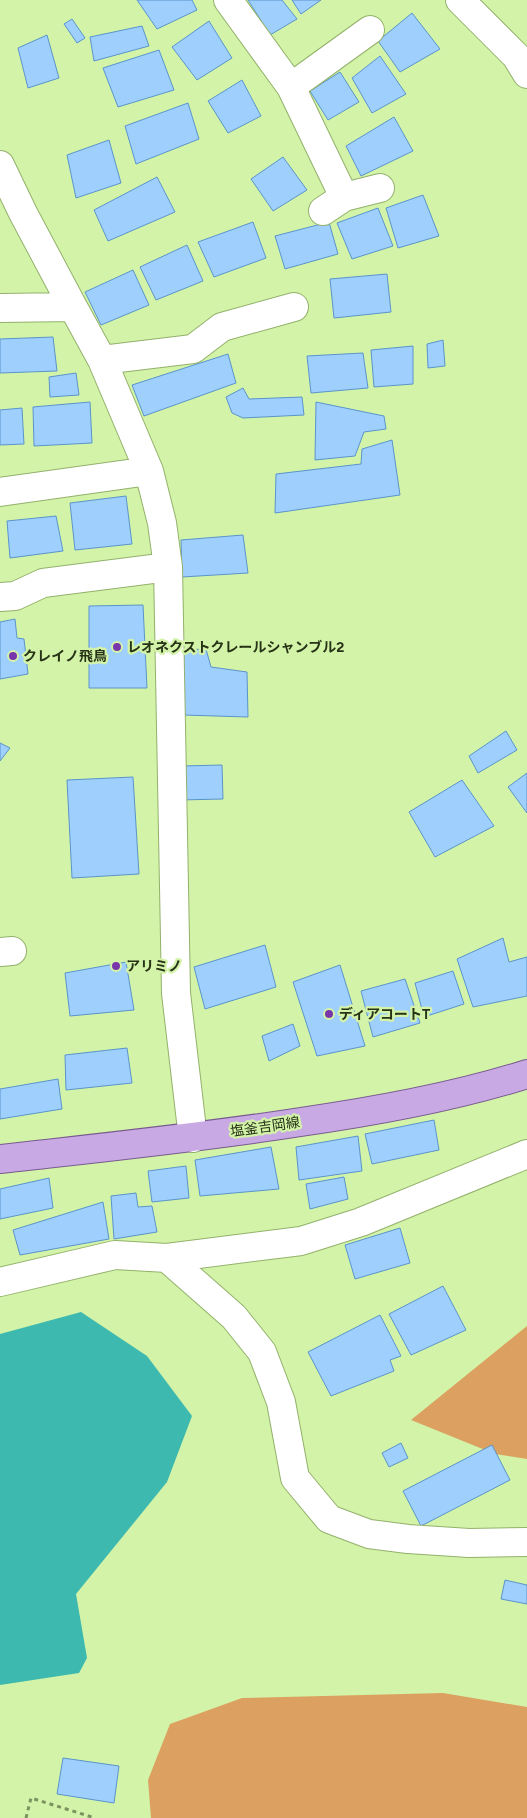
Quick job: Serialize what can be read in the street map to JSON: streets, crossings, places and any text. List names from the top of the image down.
{
  "streets": {
    "main road": ["塩釜吉岡線"]
  },
  "places": [
    "レオネクストクレールシャンブル2",
    "クレイノ飛鳥",
    "アリミノ",
    "ディアコートT"
  ]
}
